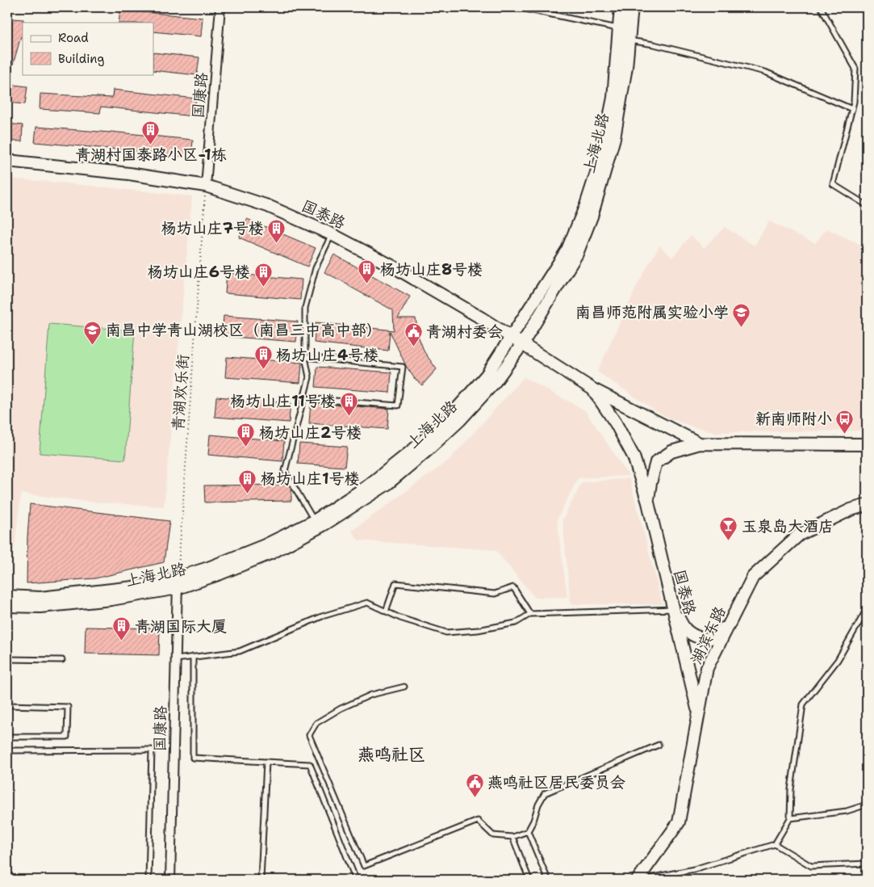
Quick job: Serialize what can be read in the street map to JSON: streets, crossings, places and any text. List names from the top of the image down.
{
  "streets": {
    "street": [
      "国康路",
      "上海北路",
      "国泰路",
      "湖滨东路"
    ],
    "path": ["青湖欢乐街"]
  },
  "crossings": [
    ["国康路", "上海北路"],
    ["国康路", "国泰路"],
    ["国康路", "青湖欢乐街"],
    ["上海北路", "国泰路"],
    ["上海北路", "青湖欢乐街"],
    ["国泰路", "青湖欢乐街"],
    ["国泰路", "湖滨东路"]
  ],
  "districts": ["燕鸣社区"],
  "places": {
    "building": [
      "青湖村国泰路小区-1栋",
      "杨坊山庄7号楼",
      "杨坊山庄8号楼",
      "杨坊山庄6号楼",
      "杨坊山庄4号楼",
      "杨坊山庄11号楼",
      "杨坊山庄2号楼",
      "杨坊山庄1号楼",
      "青湖国际大厦"
    ],
    "school or university": ["南昌师范附属实验小学", "南昌中学青山湖校区（南昌三中高中部）"],
    "public building": ["青湖村委会", "燕鸣社区居民委员会"],
    "bus stop": ["新南师附小"],
    "bar": ["玉泉岛大酒店"]
  },
  "legend": ["Road", "Building"]
}
